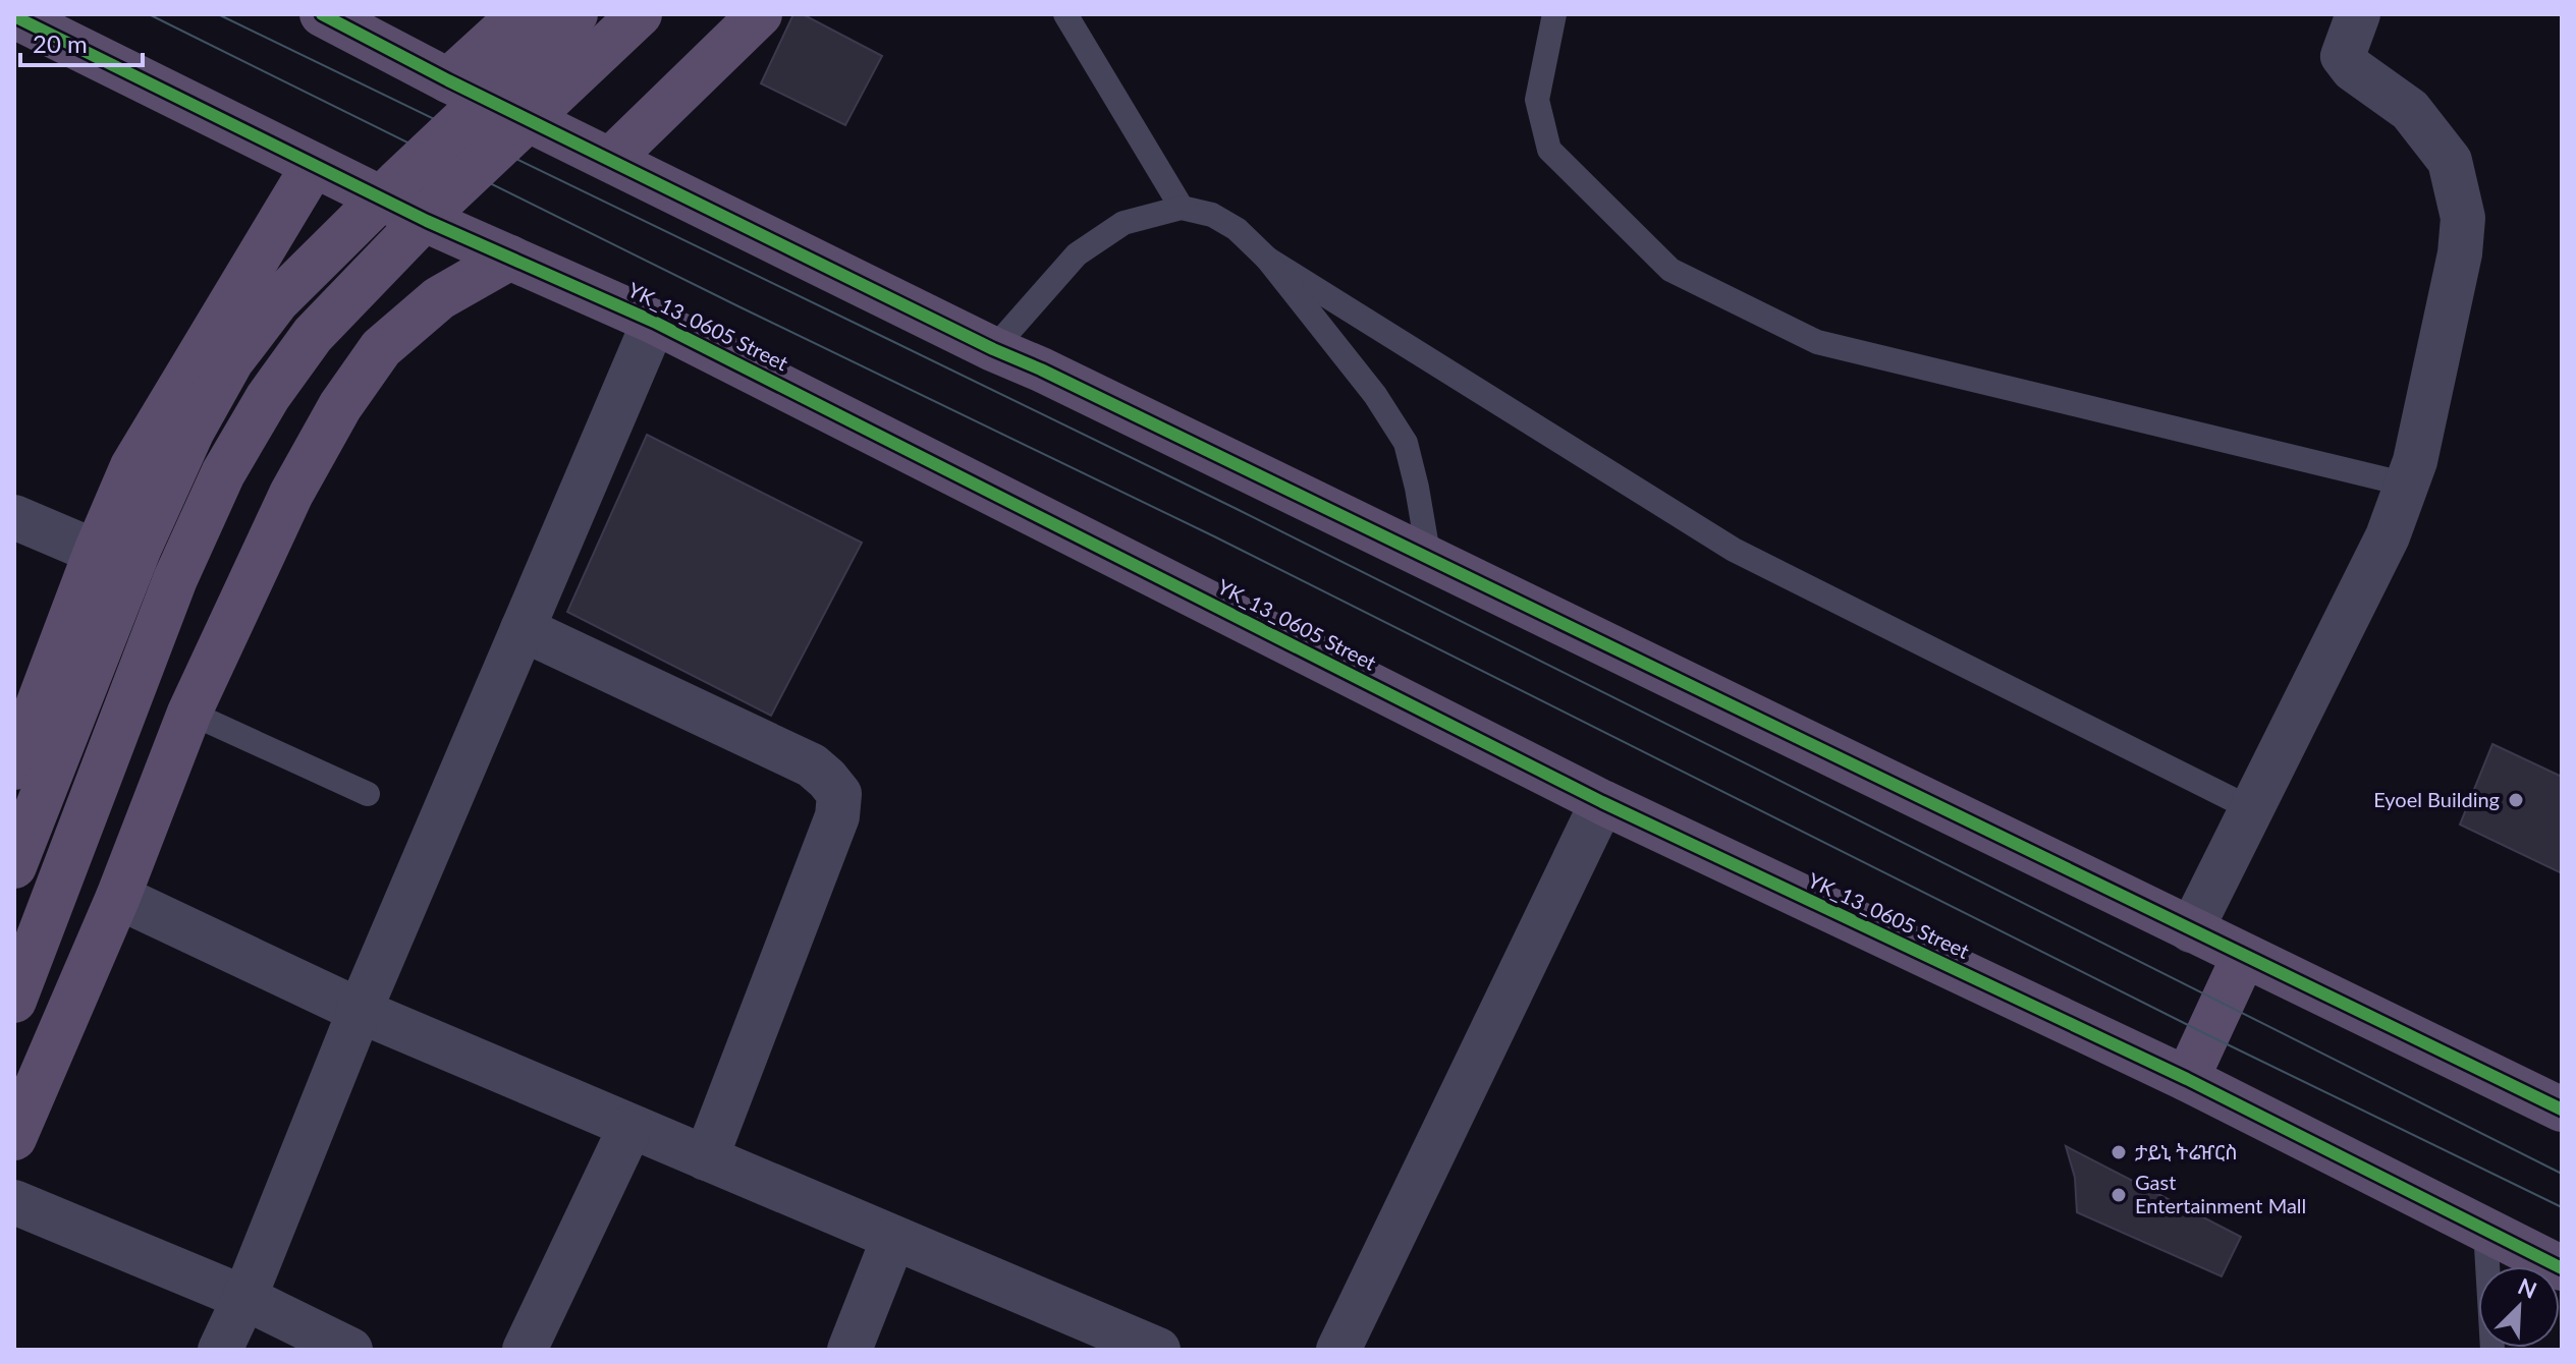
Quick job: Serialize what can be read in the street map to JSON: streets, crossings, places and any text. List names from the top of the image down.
{
  "streets": {
    "main road": ["YK_13_0605 Street"]
  },
  "places": ["Eyoel Building", "ታይኒ ትሬዠርስ", "Gast Entertainment Mall"],
  "scale_bar": "20 m",
  "north": "top right"
}
